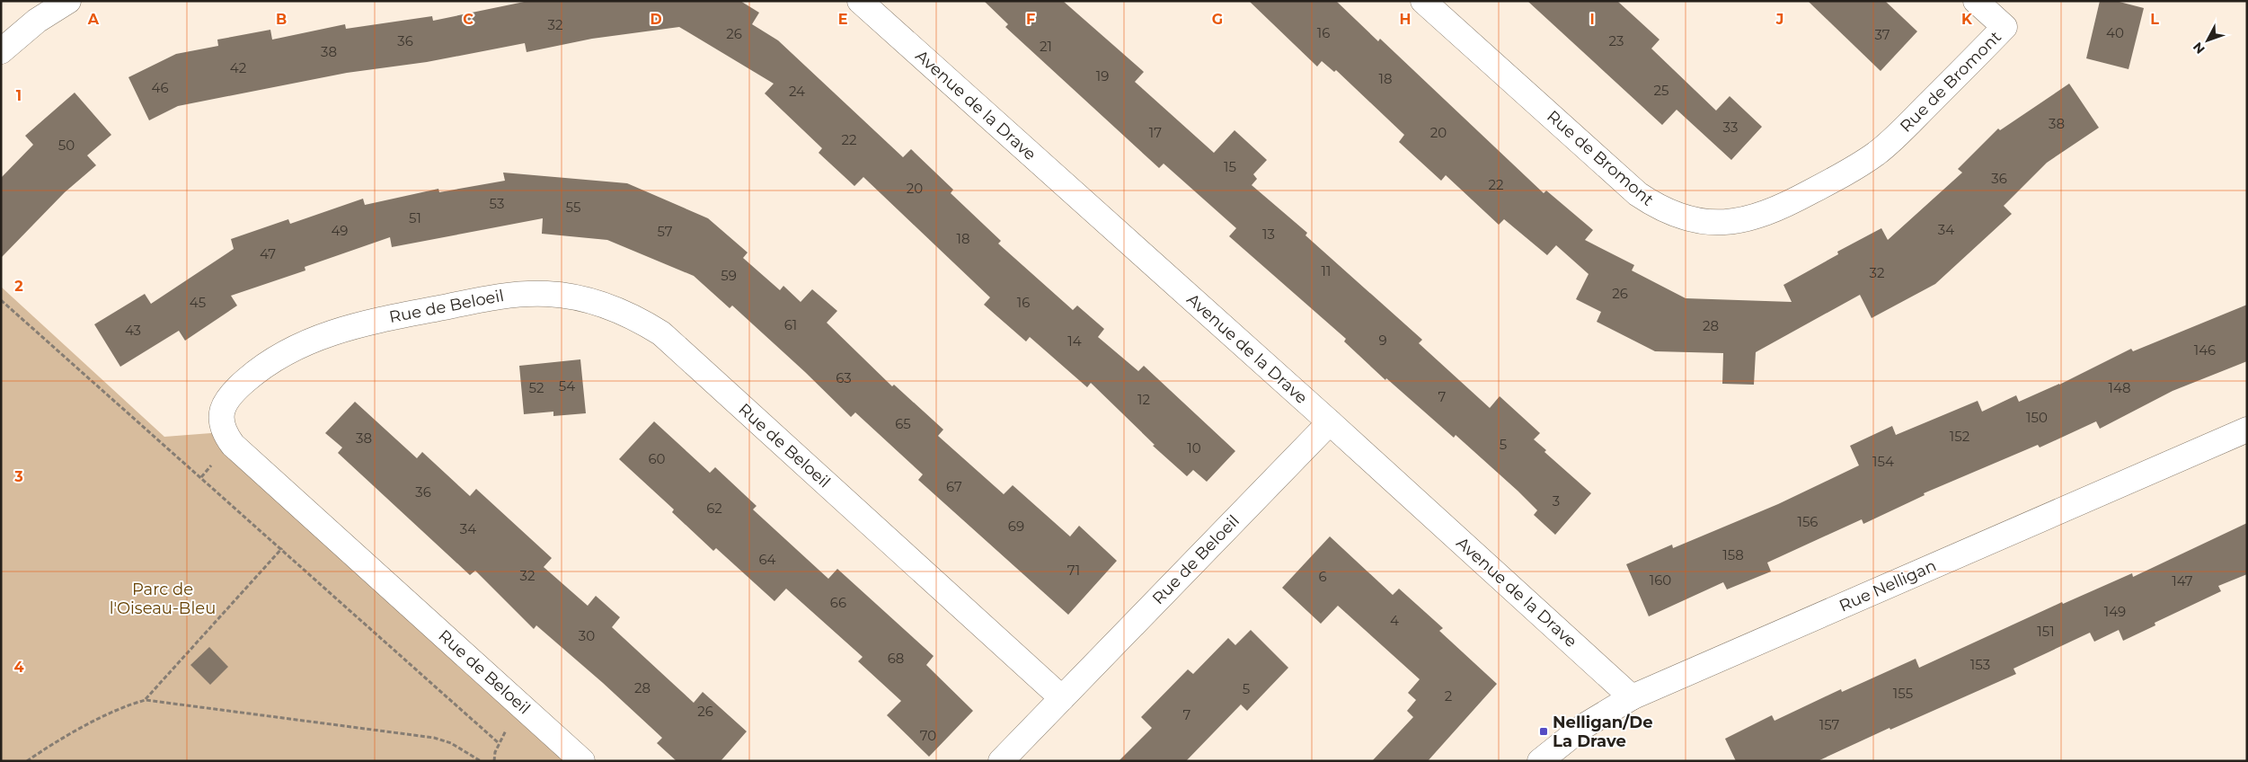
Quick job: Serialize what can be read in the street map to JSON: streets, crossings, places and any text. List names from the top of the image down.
{
  "streets": {
    "street": [
      "Rue de Bromont",
      "Avenue de la Drave",
      "Rue de Beloeil",
      "Rue Nelligan"
    ]
  },
  "crossings": [
    ["Avenue de la Drave", "Rue de Beloeil"],
    ["Avenue de la Drave", "Rue Nelligan"]
  ],
  "parks": ["Parc de l'Oiseau-Bleu"],
  "places": {
    "transit": ["Nelligan/De La Drave"]
  },
  "house_numbers": [
    "32",
    "16",
    "40",
    "26",
    "37",
    "36",
    "23",
    "21",
    "38",
    "42",
    "19",
    "18",
    "46",
    "25",
    "24",
    "38",
    "33",
    "17",
    "20",
    "22",
    "50",
    "15",
    "36",
    "22",
    "20",
    "53",
    "55",
    "51",
    "34",
    "49",
    "57",
    "13",
    "18",
    "47",
    "11",
    "32",
    "59",
    "26",
    "45",
    "16",
    "61",
    "28",
    "43",
    "9",
    "14",
    "146",
    "63",
    "54",
    "52",
    "148",
    "7",
    "12",
    "150",
    "65",
    "152",
    "38",
    "5",
    "10",
    "60",
    "154",
    "67",
    "36",
    "3",
    "62",
    "156",
    "69",
    "34",
    "158",
    "64",
    "71",
    "32",
    "6",
    "160",
    "147",
    "66",
    "149",
    "4",
    "151",
    "30",
    "68",
    "153",
    "28",
    "5",
    "155",
    "2",
    "26",
    "7",
    "157",
    "70"
  ],
  "north": "bottom left",
  "grid": {
    "columns": [
      "A",
      "B",
      "C",
      "D",
      "E",
      "F",
      "G",
      "H",
      "I",
      "J",
      "K",
      "L"
    ],
    "rows": [
      "1",
      "2",
      "3",
      "4"
    ]
  }
}
